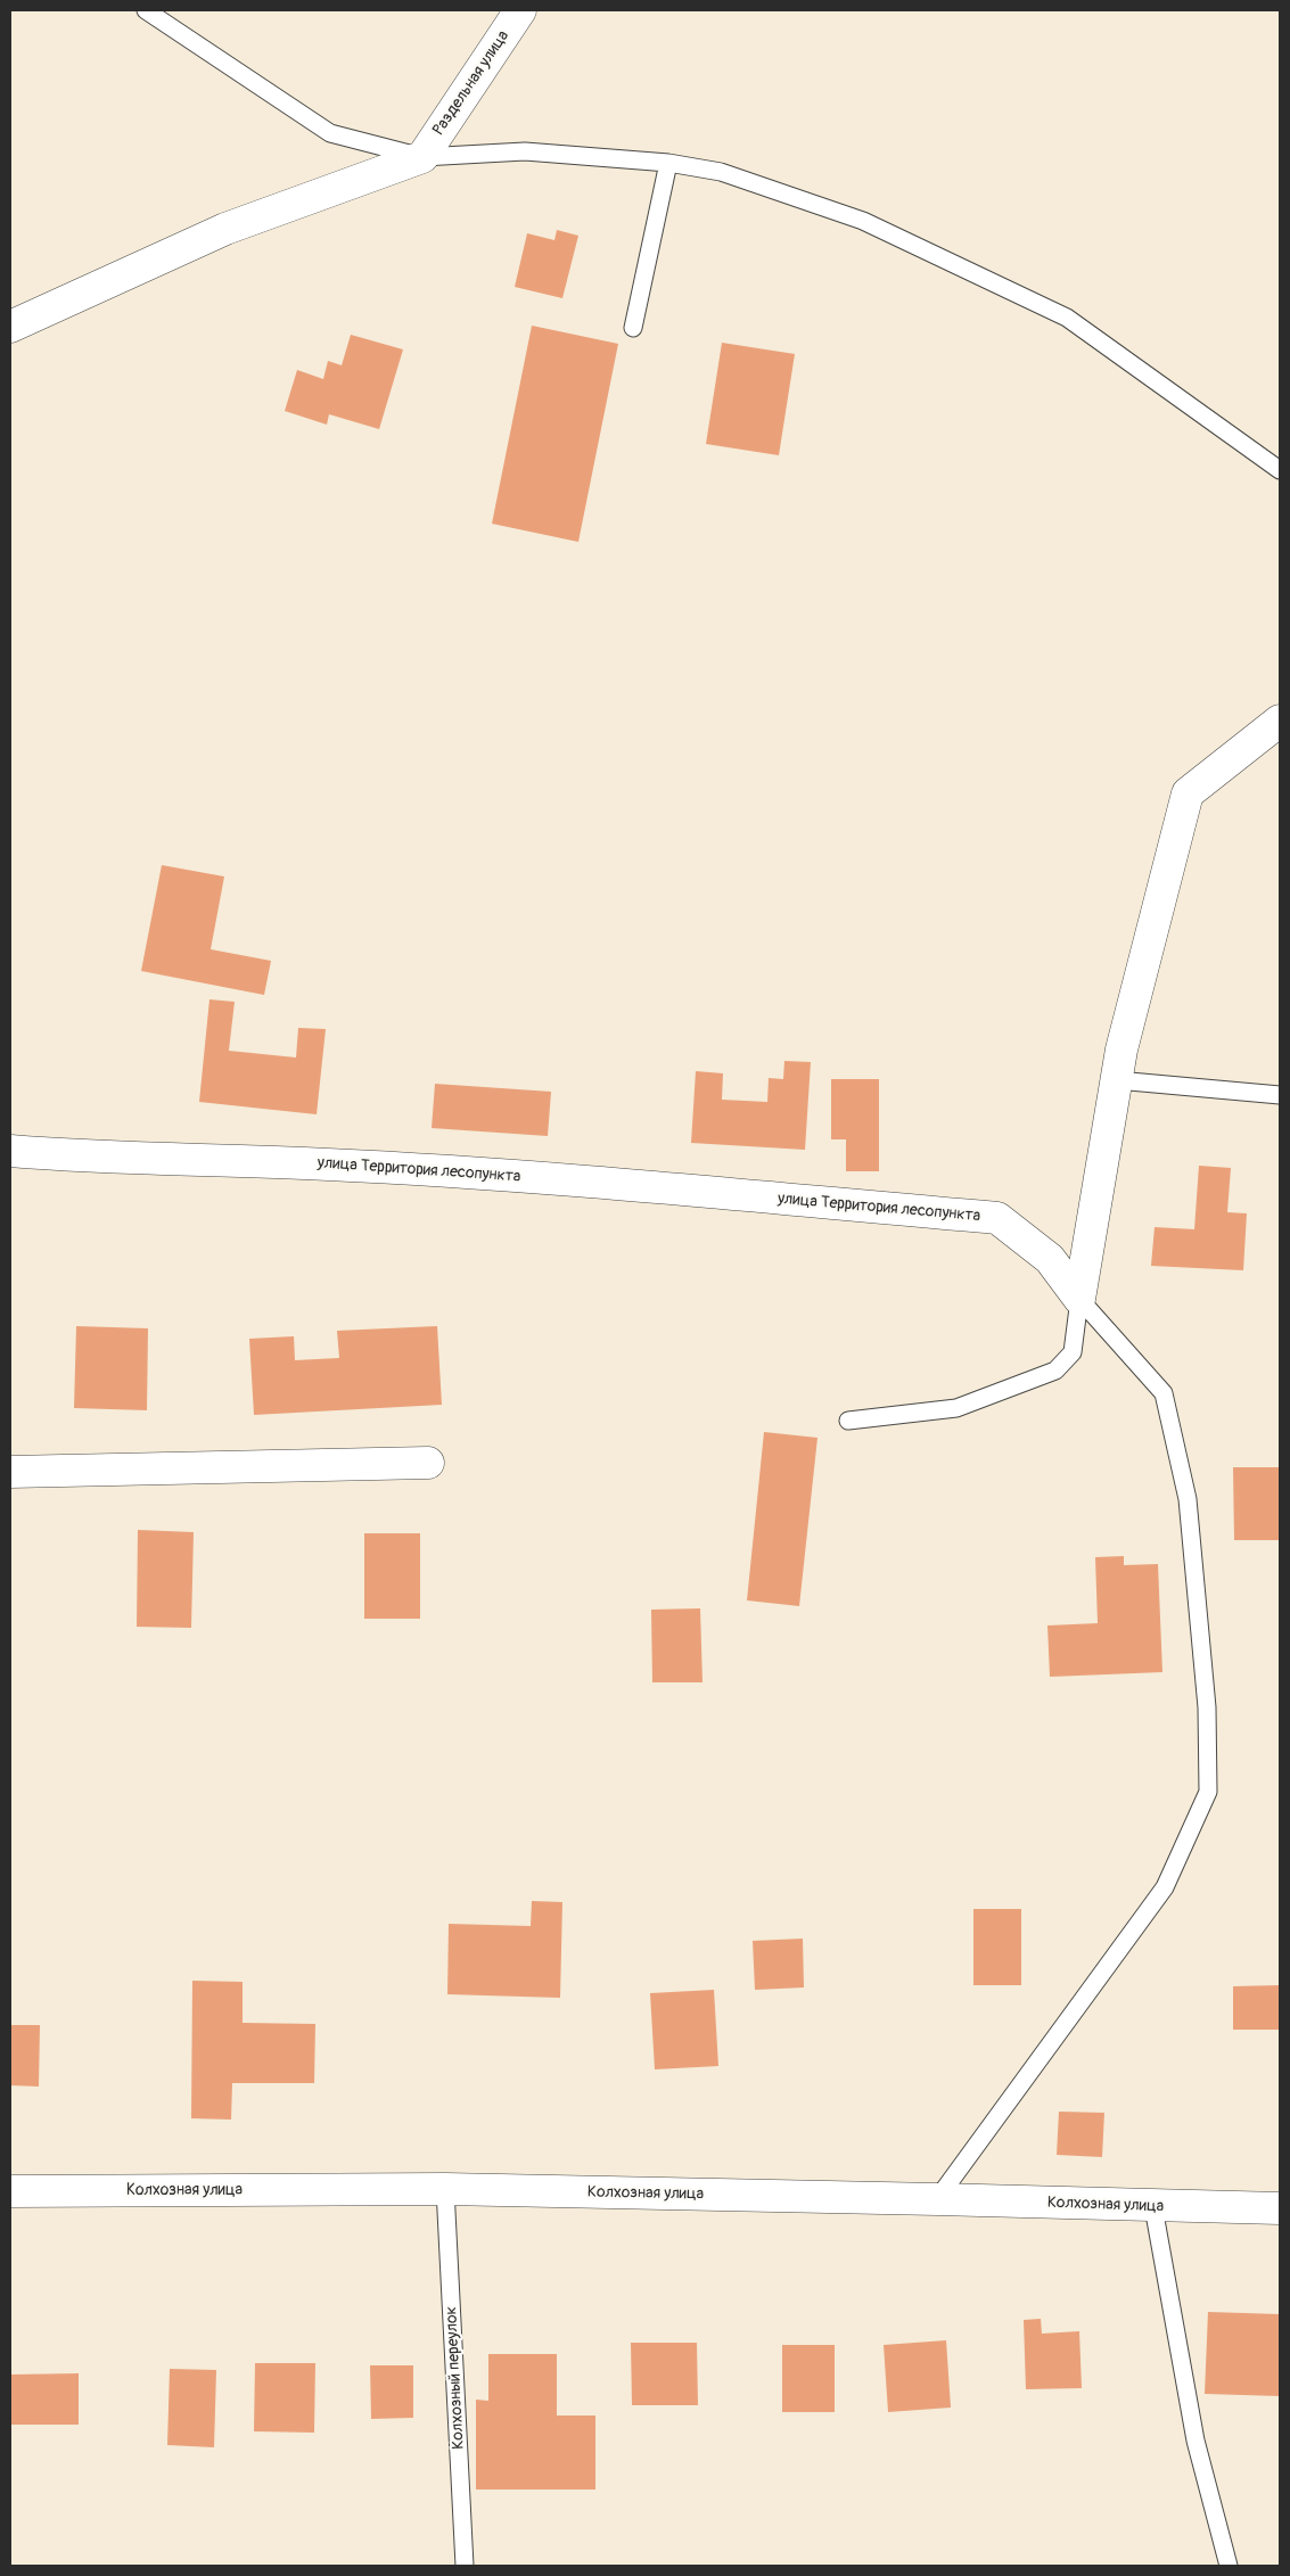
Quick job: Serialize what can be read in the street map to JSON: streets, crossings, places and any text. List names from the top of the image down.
{
  "streets": {
    "street": ["Раздельная улица", "улица Территория лесопункта", "Колхозная улица"],
    "lane": ["Колхозный переулок"]
  },
  "crossings": [
    ["Колхозная улица", "Колхозный переулок"]
  ]
}
